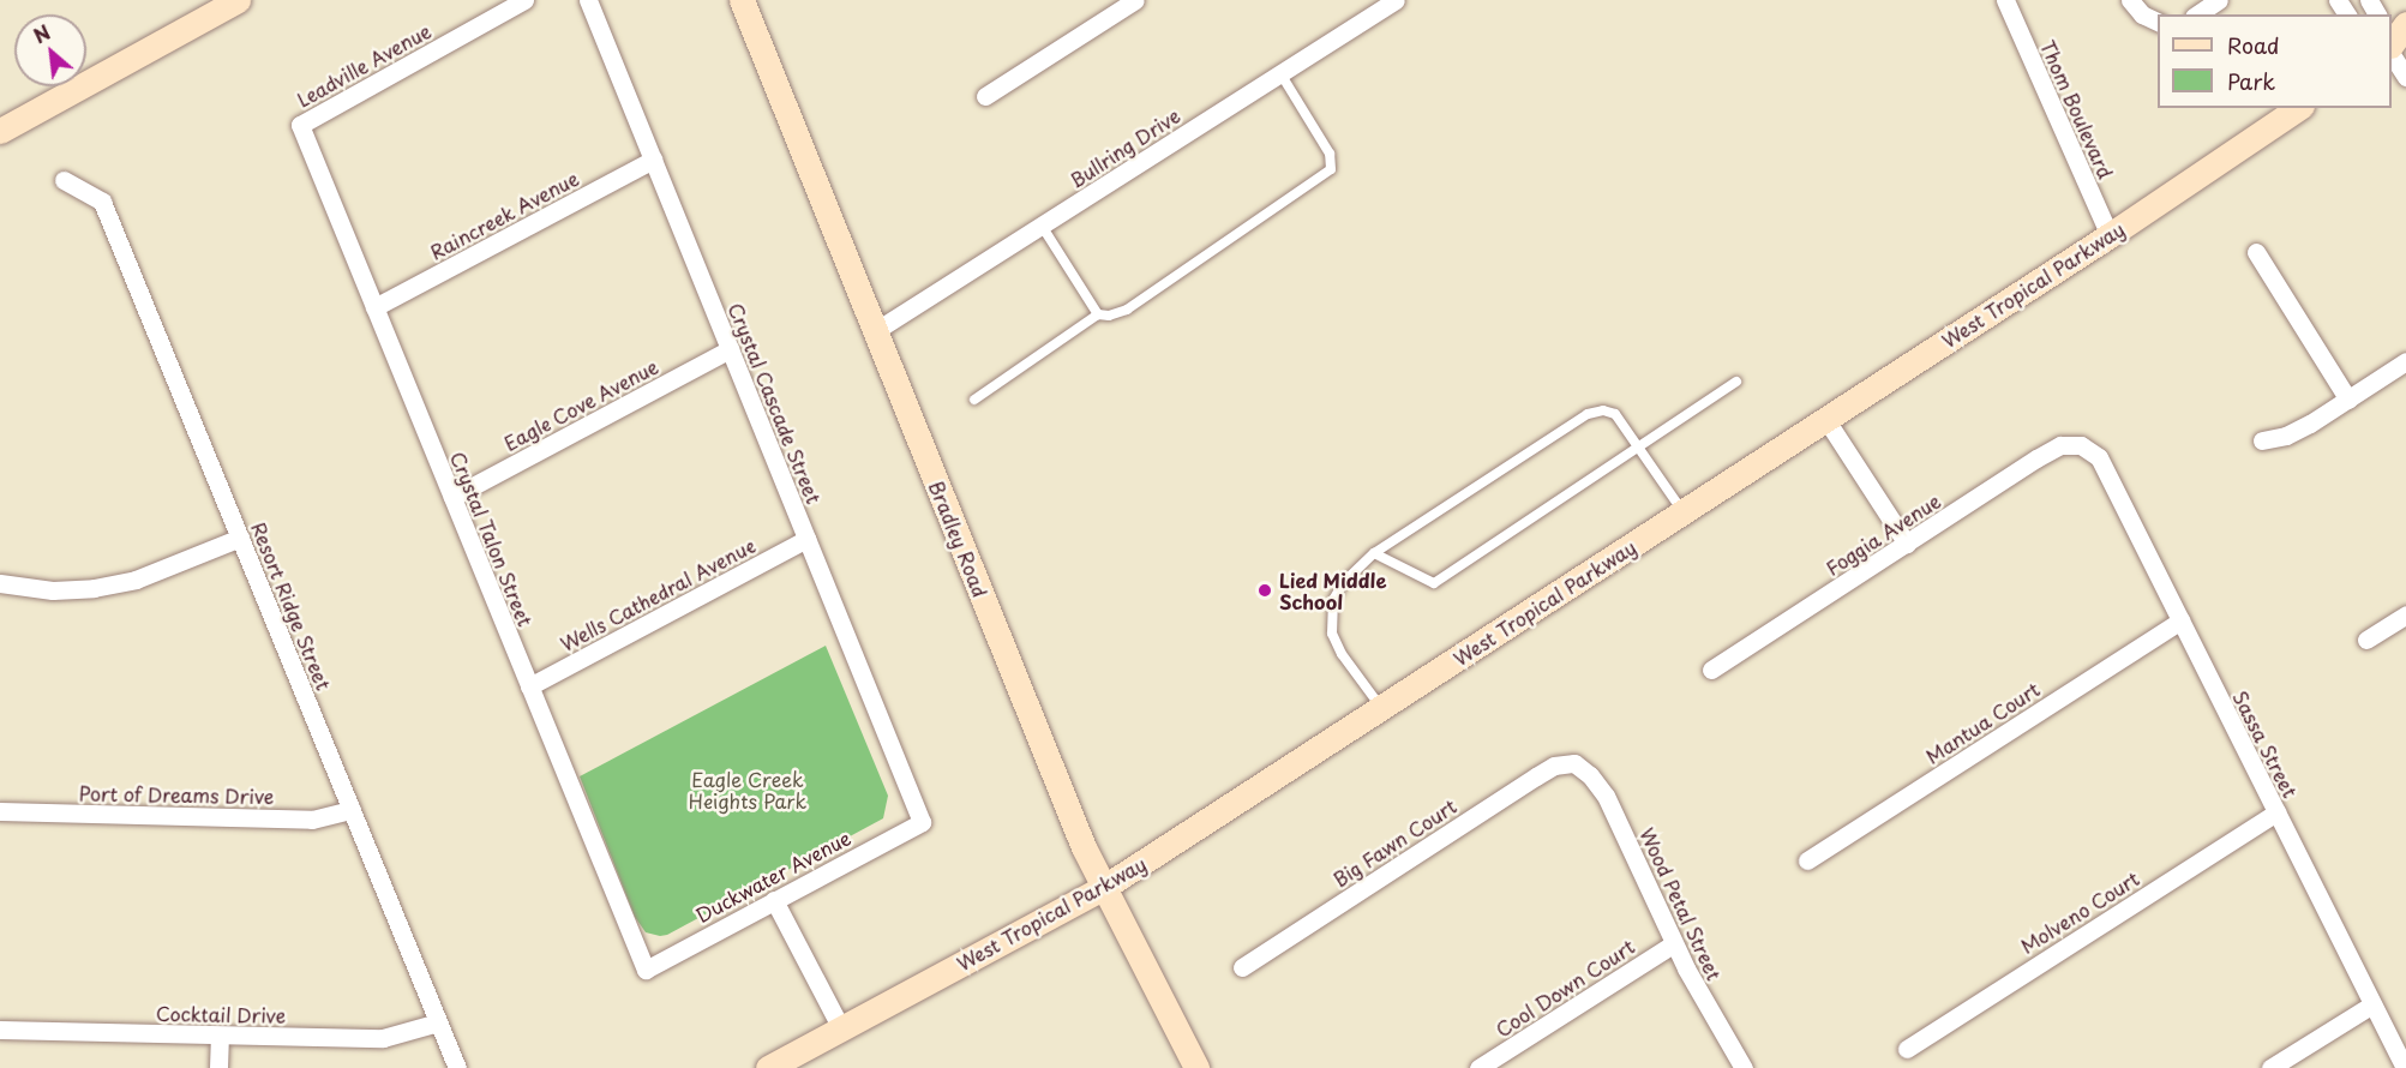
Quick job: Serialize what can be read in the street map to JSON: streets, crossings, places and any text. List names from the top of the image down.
{
  "streets": {
    "main road": ["West Tropical Parkway", "Bradley Road"],
    "street": [
      "Leadville Avenue",
      "Thom Boulevard",
      "Bullring Drive",
      "Raincreek Avenue",
      "Crystal Cascade Street",
      "Eagle Cove Avenue",
      "Foggia Avenue",
      "Crystal Talon Street",
      "Wells Cathedral Avenue",
      "Resort Ridge Street",
      "Mantua Court",
      "Sassa Street",
      "Port of Dreams Drive",
      "Big Fawn Court",
      "Duckwater Avenue",
      "Wood Petal Street",
      "Molveno Court",
      "Cool Down Court",
      "Cocktail Drive"
    ]
  },
  "crossings": [
    ["Leadville Avenue", "Crystal Talon Street"],
    ["Thom Boulevard", "West Tropical Parkway"],
    ["Bullring Drive", "Bradley Road"],
    ["Raincreek Avenue", "Crystal Cascade Street"],
    ["Raincreek Avenue", "Crystal Talon Street"],
    ["West Tropical Parkway", "Bradley Road"],
    ["Crystal Cascade Street", "Eagle Cove Avenue"],
    ["Crystal Cascade Street", "Wells Cathedral Avenue"],
    ["Crystal Cascade Street", "Duckwater Avenue"],
    ["Eagle Cove Avenue", "Crystal Talon Street"],
    ["Foggia Avenue", "Sassa Street"],
    ["Crystal Talon Street", "Wells Cathedral Avenue"],
    ["Crystal Talon Street", "Duckwater Avenue"],
    ["Resort Ridge Street", "Port of Dreams Drive"],
    ["Resort Ridge Street", "Cocktail Drive"],
    ["Mantua Court", "Sassa Street"],
    ["Sassa Street", "Molveno Court"],
    ["Big Fawn Court", "Wood Petal Street"],
    ["Wood Petal Street", "Cool Down Court"]
  ],
  "parks": ["Eagle Creek Heights Park"],
  "places": ["Lied Middle School"],
  "legend": ["Road", "Park"],
  "north": "top left"
}
